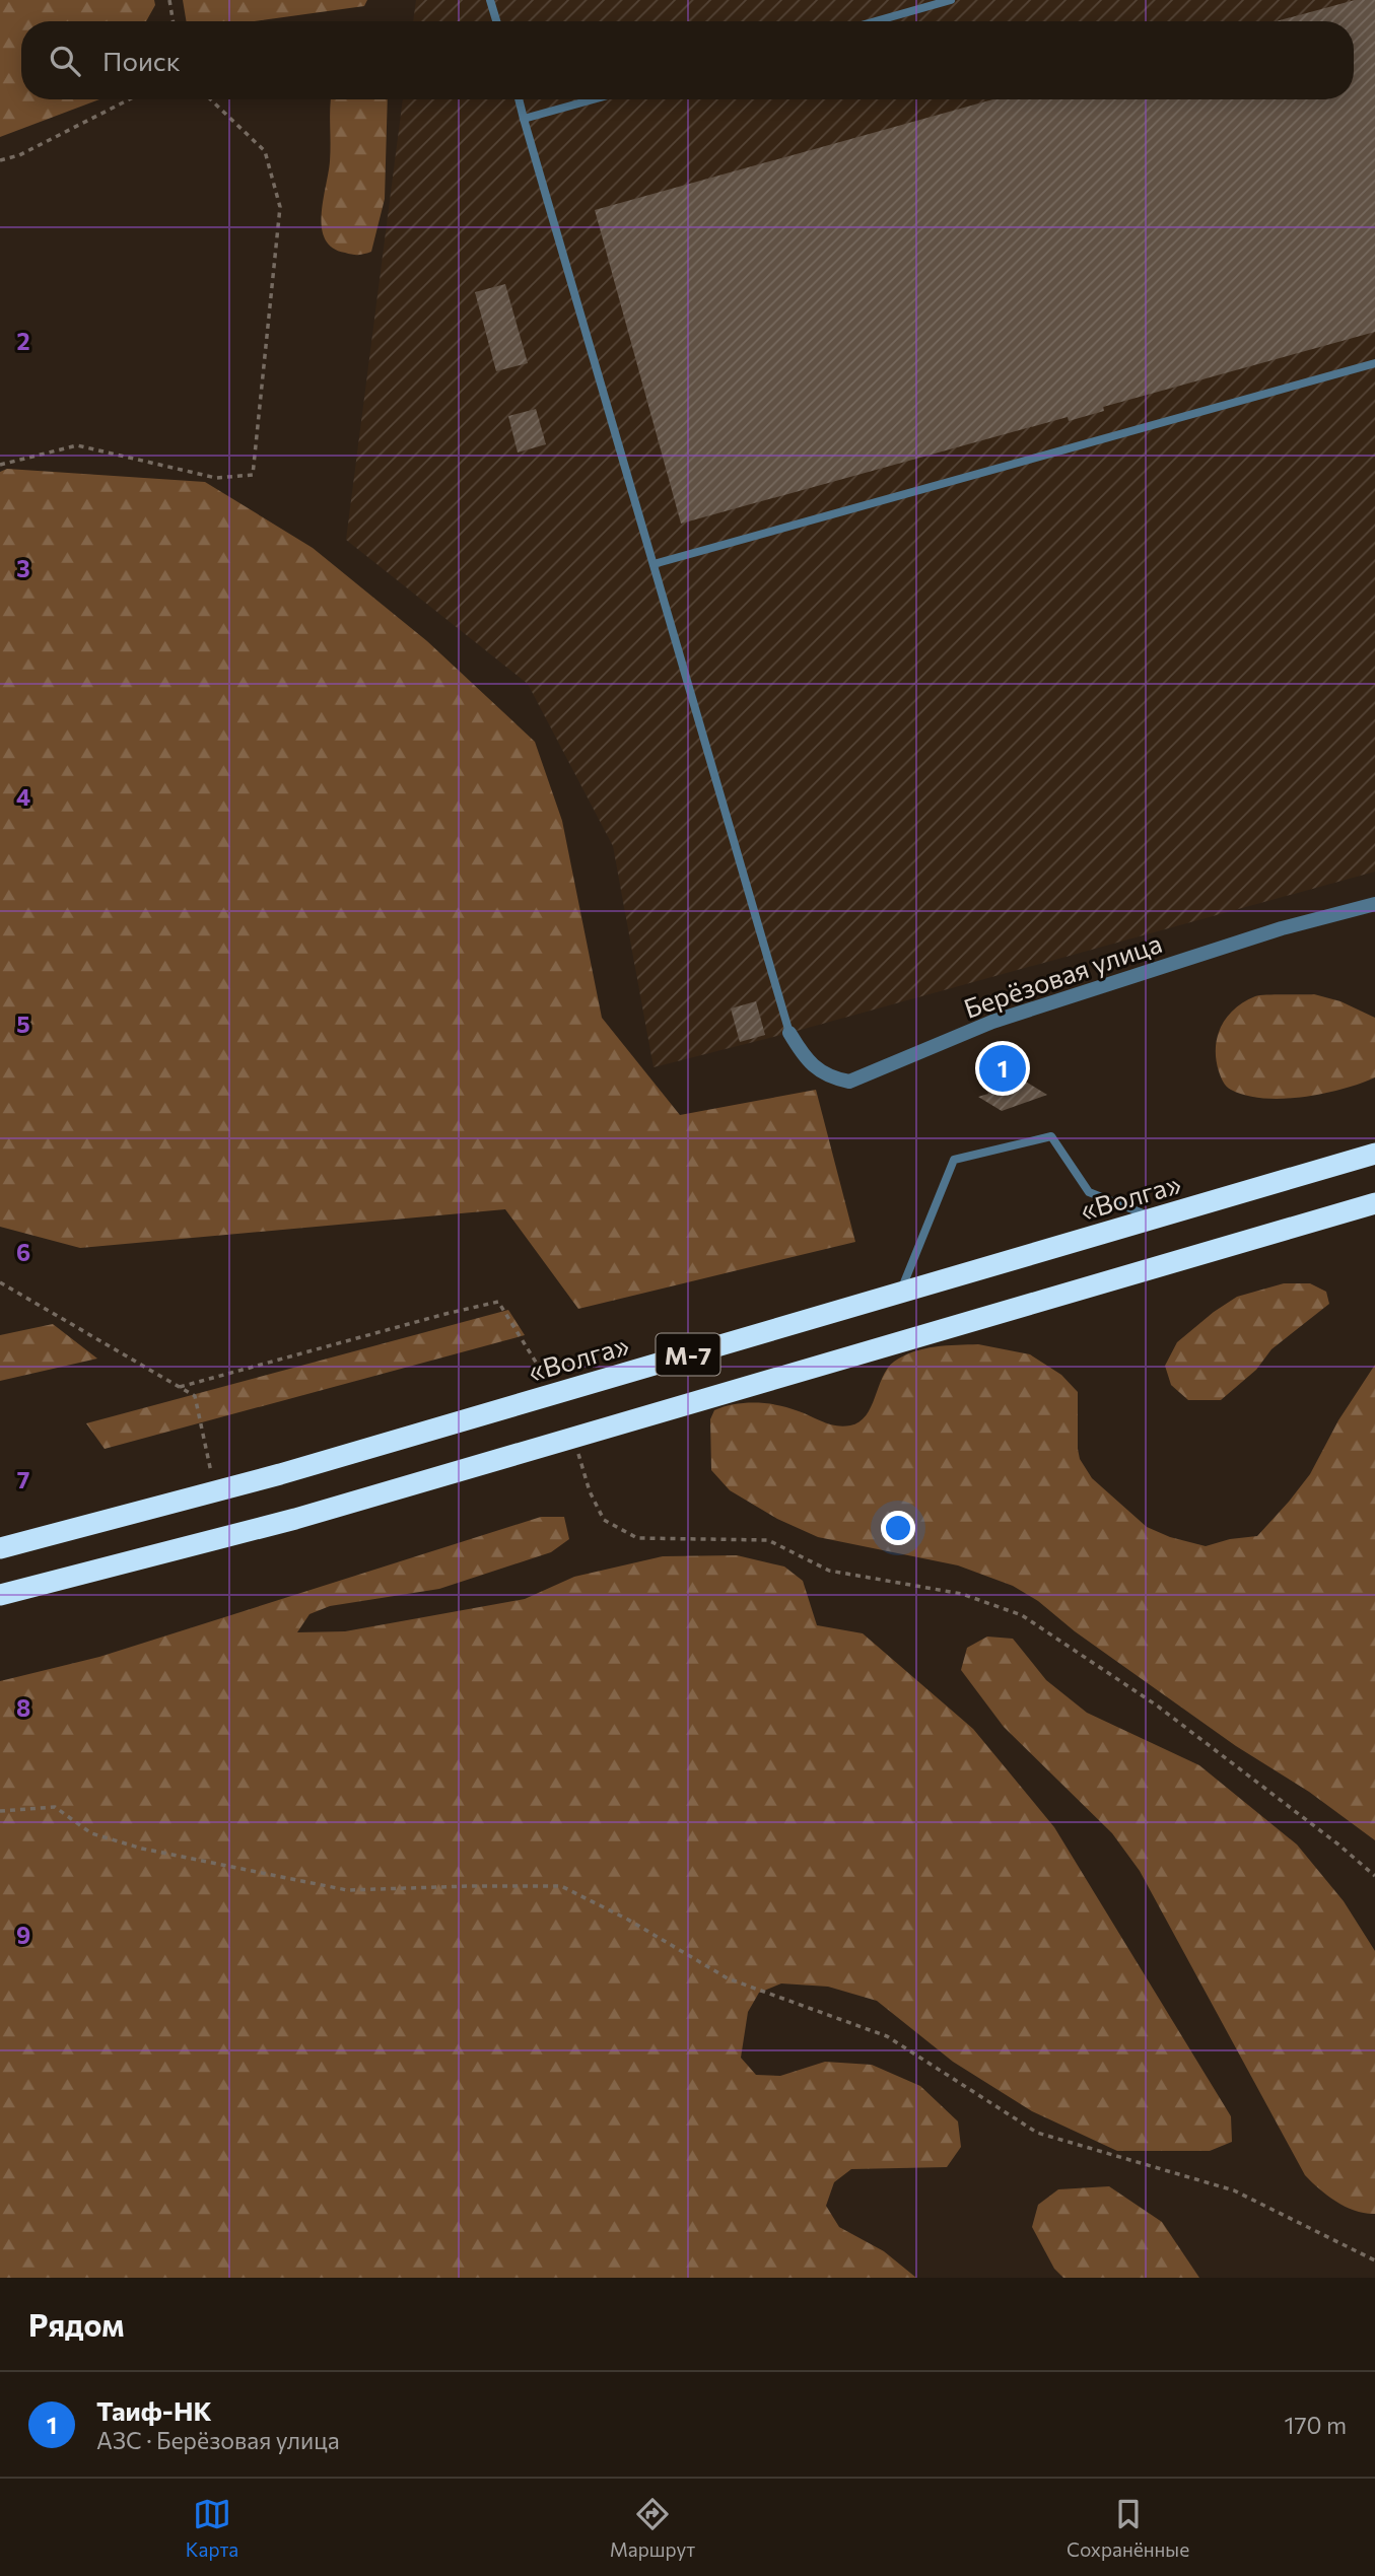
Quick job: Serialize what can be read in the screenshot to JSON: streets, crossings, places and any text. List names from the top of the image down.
{
  "streets": {
    "highway": ["«Волга»", "М-7"],
    "street": ["Берёзовая улица"]
  },
  "page": {
    "search": "Поиск",
    "pins": "1",
    "heading": "Рядом",
    "list": [
      {
        "mark": "1",
        "name": "Таиф-НК",
        "note": "АЗС · Берёзовая улица",
        "value": "170 m"
      }
    ],
    "nav": ["Карта", "Маршрут", "Сохранённые"]
  },
  "grid": {
    "rows": [
      "2",
      "3",
      "4",
      "5",
      "6",
      "7",
      "8",
      "9"
    ]
  }
}
